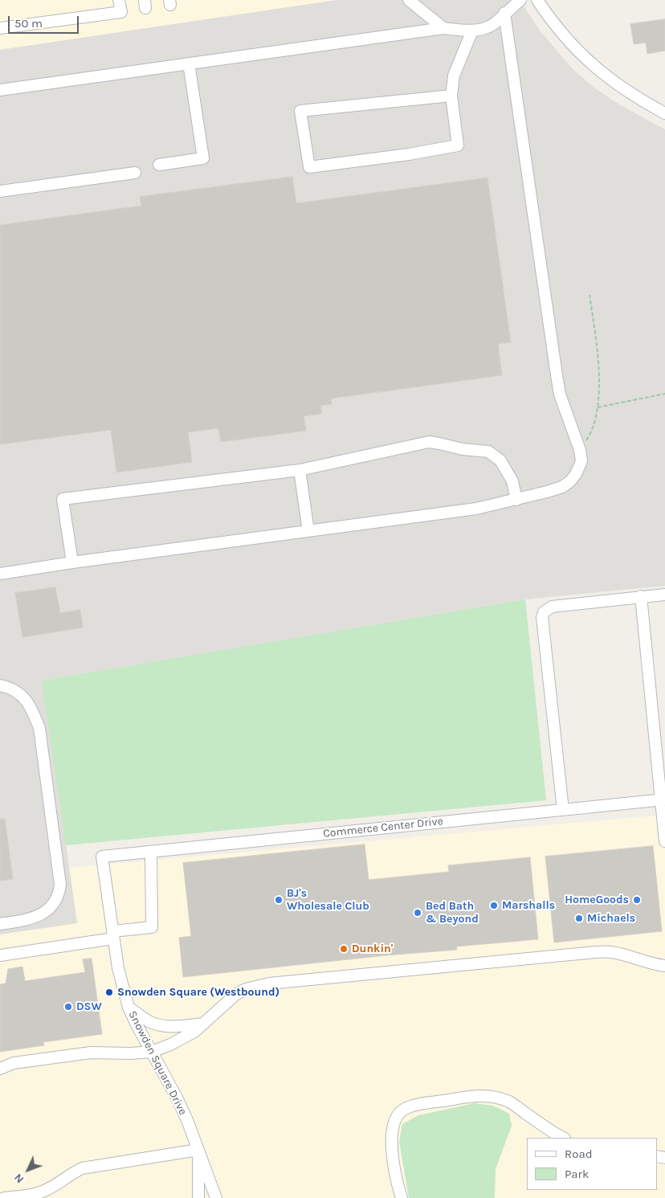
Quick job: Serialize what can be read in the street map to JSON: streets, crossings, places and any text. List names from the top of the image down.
{
  "streets": {
    "street": ["Commerce Center Drive", "Snowden Square Drive"]
  },
  "crossings": [
    ["Commerce Center Drive", "Snowden Square Drive"]
  ],
  "places": [
    "BJ's Wholesale Club",
    "HomeGoods",
    "Marshalls",
    "Bed Bath & Beyond",
    "Michaels",
    "Dunkin'",
    "Snowden Square (Westbound)",
    "DSW"
  ],
  "legend": ["Road", "Park"],
  "scale_bar": "50 m",
  "north": "bottom left"
}
